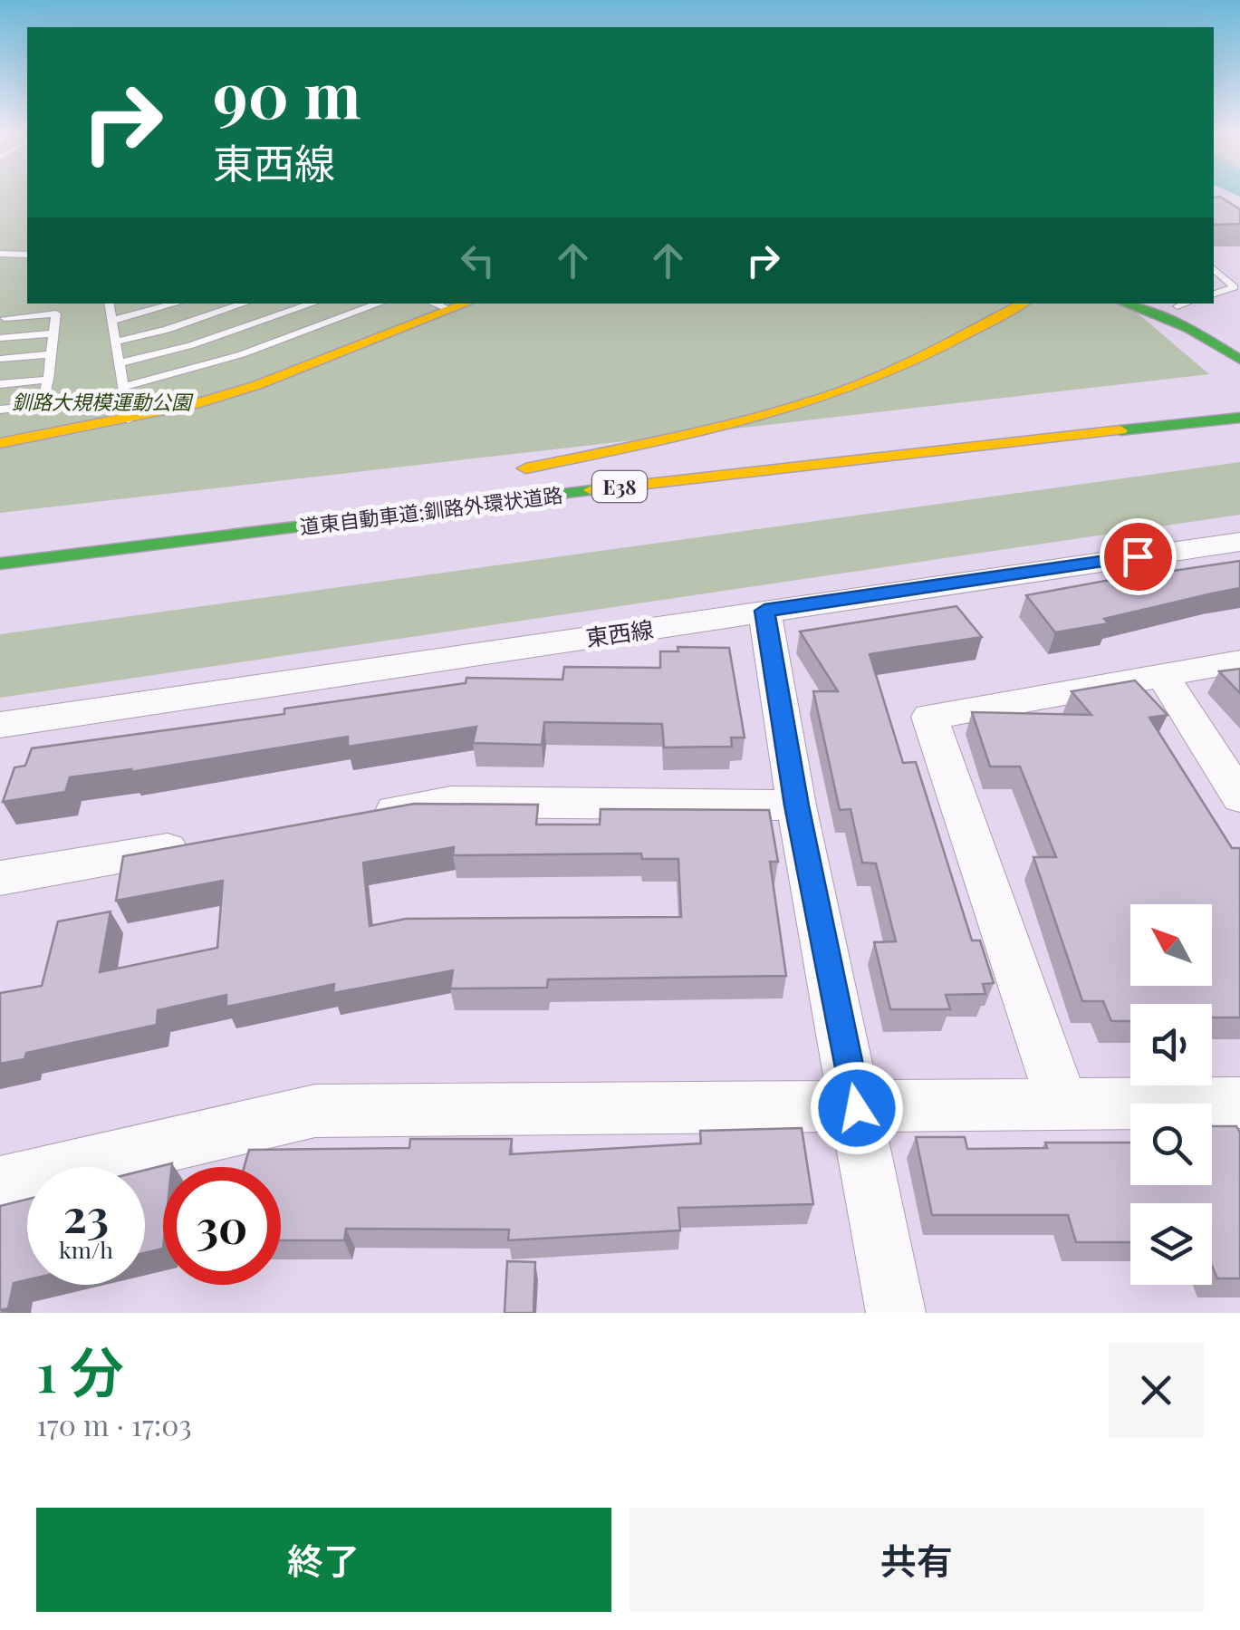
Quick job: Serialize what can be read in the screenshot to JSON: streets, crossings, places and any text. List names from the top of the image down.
{
  "streets": {
    "main road": ["E38", "道東自動車道;釧路外環状道路"],
    "street": ["東西線"]
  },
  "parks": ["釧路大規模運動公園"],
  "north": "top left",
  "page": {
    "turn": ["90 m", "東西線"],
    "speed": "23 km/h",
    "limit": "30",
    "heading": ["1 分", "170 m · 17:03"],
    "buttons": ["終了", "共有"]
  }
}
